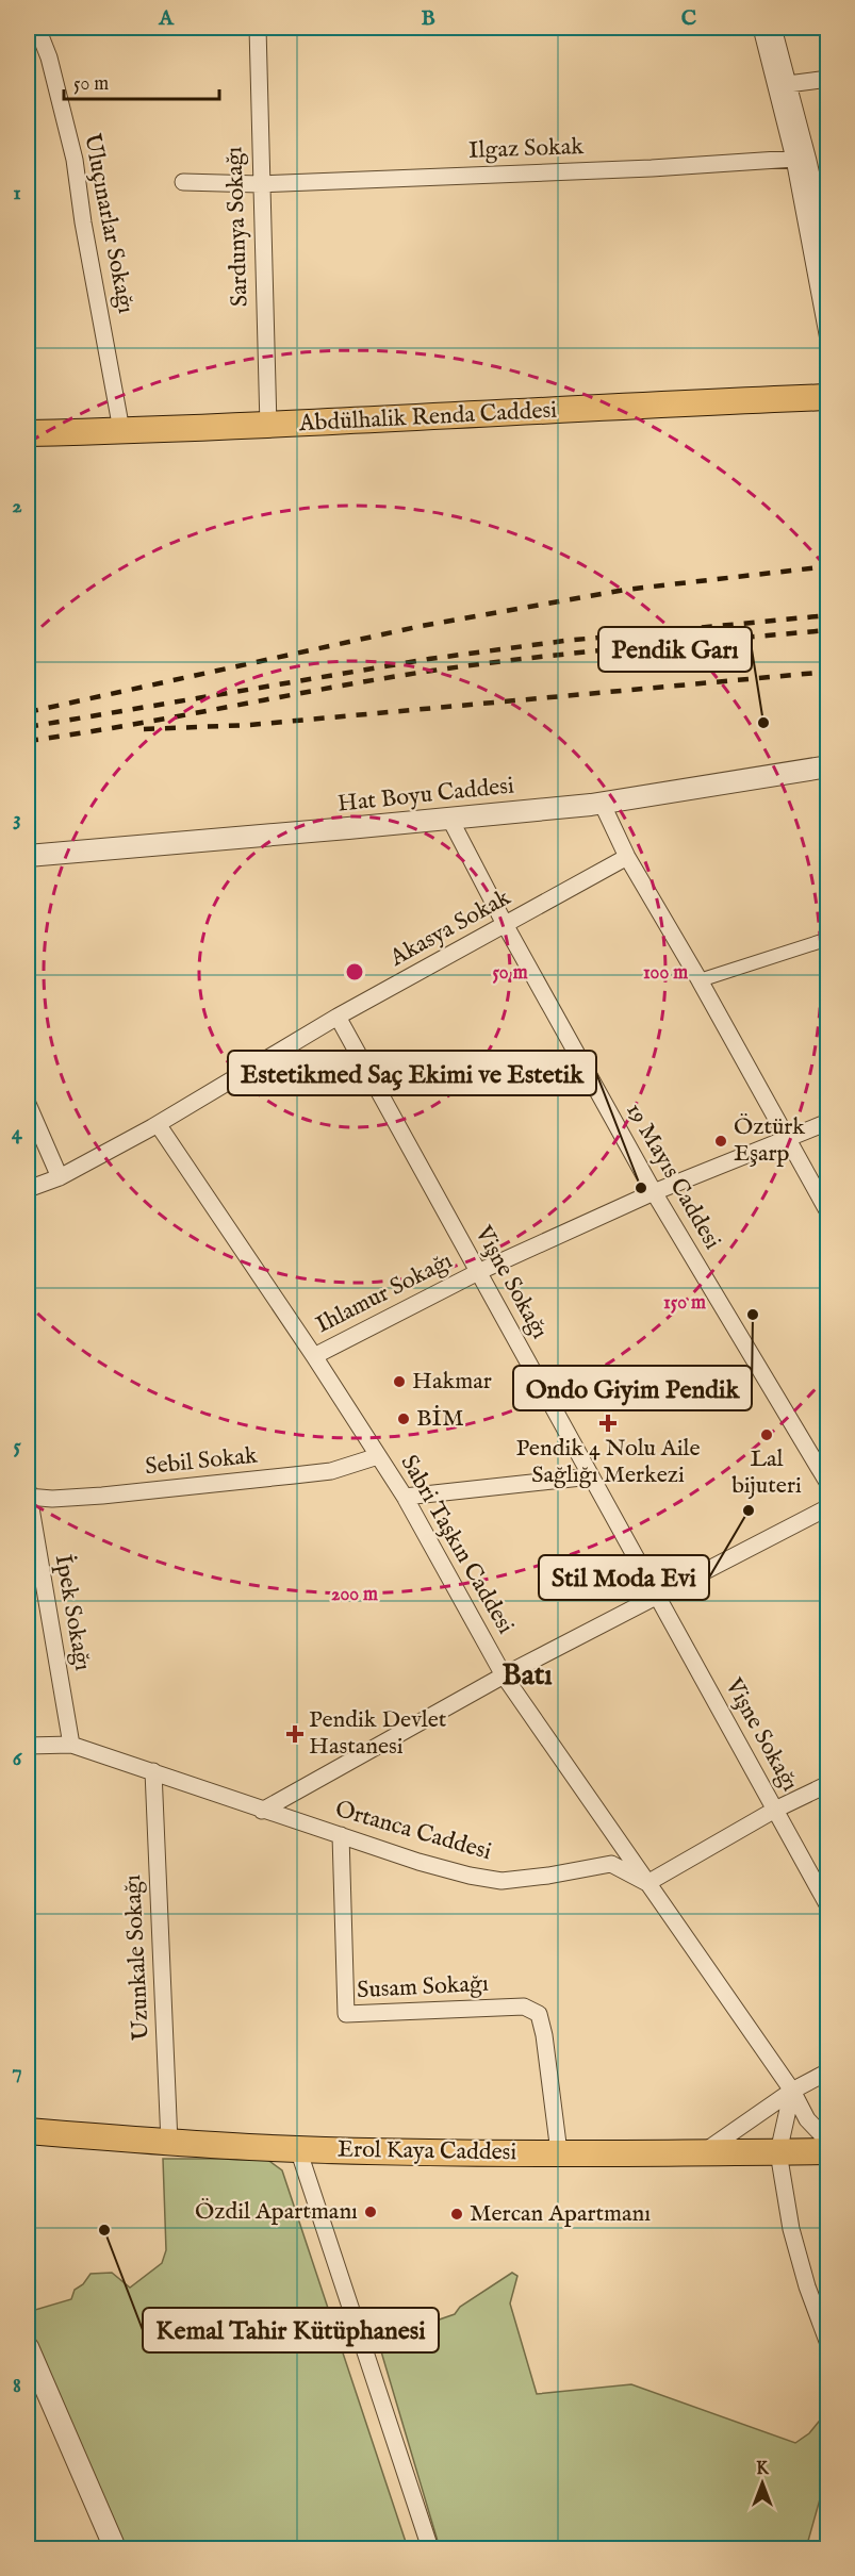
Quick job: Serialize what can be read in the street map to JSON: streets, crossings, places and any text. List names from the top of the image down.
{
  "streets": {
    "main road": ["Abdülhalik Renda Caddesi", "Erol Kaya Caddesi"],
    "street": [
      "Ilgaz Sokak",
      "Uluçınarlar Sokağı",
      "Sardunya Sokağı",
      "Hat Boyu Caddesi",
      "Akasya Sokak",
      "19 Mayıs Caddesi",
      "Vişne Sokağı",
      "Ihlamur Sokağı",
      "Sebil Sokak",
      "Sabri Taşkın Caddesi",
      "İpek Sokağı",
      "Ortanca Caddesi",
      "Uzunkale Sokağı",
      "Susam Sokağı"
    ]
  },
  "crossings": [
    ["Ilgaz Sokak", "Sardunya Sokağı"],
    ["Uluçınarlar Sokağı", "Abdülhalik Renda Caddesi"],
    ["Sardunya Sokağı", "Abdülhalik Renda Caddesi"],
    ["Hat Boyu Caddesi", "19 Mayıs Caddesi"],
    ["Akasya Sokak", "19 Mayıs Caddesi"],
    ["Akasya Sokak", "Vişne Sokağı"],
    ["Akasya Sokak", "Sabri Taşkın Caddesi"],
    ["19 Mayıs Caddesi", "Ihlamur Sokağı"],
    ["Vişne Sokağı", "Ihlamur Sokağı"],
    ["Ihlamur Sokağı", "Sabri Taşkın Caddesi"],
    ["Sebil Sokak", "Sabri Taşkın Caddesi"],
    ["Sebil Sokak", "İpek Sokağı"],
    ["Sabri Taşkın Caddesi", "Ortanca Caddesi"],
    ["İpek Sokağı", "Ortanca Caddesi"],
    ["Ortanca Caddesi", "Uzunkale Sokağı"],
    ["Ortanca Caddesi", "Susam Sokağı"],
    ["Uzunkale Sokağı", "Erol Kaya Caddesi"],
    ["Susam Sokağı", "Erol Kaya Caddesi"]
  ],
  "districts": ["Batı"],
  "places": {
    "other": [
      "Pendik Garı",
      "Öztürk Eşarp",
      "Estetikmed Saç Ekimi ve Estetik",
      "Ondo Giyim Pendik",
      "Hakmar",
      "BİM",
      "Lal bijuteri",
      "Stil Moda Evi",
      "Özdil Apartmanı",
      "Mercan Apartmanı",
      "Kemal Tahir Kütüphanesi"
    ],
    "health": ["Pendik 4 Nolu Aile Sağlığı Merkezi", "Pendik Devlet Hastanesi"]
  },
  "scale_bar": "50 m",
  "north": "top",
  "grid": {
    "columns": ["A", "B", "C"],
    "rows": [
      "1",
      "2",
      "3",
      "4",
      "5",
      "6",
      "7",
      "8"
    ]
  },
  "rings": [
    "50 m",
    "100 m",
    "150 m",
    "200 m"
  ]
}
